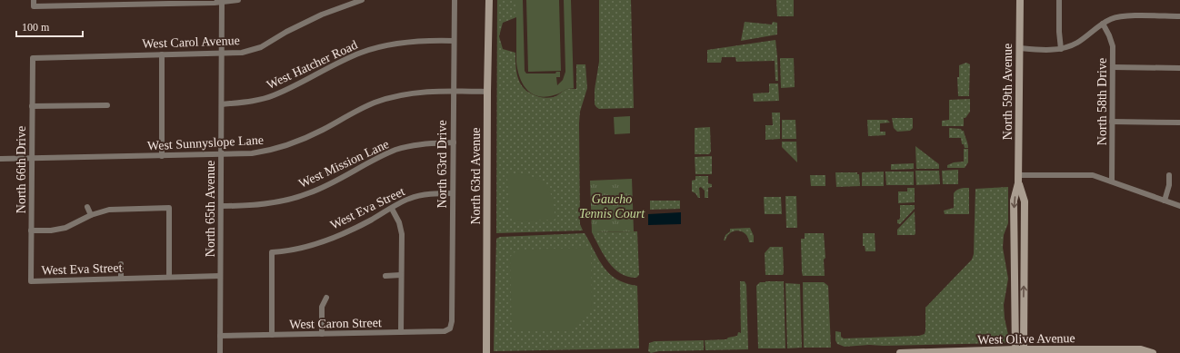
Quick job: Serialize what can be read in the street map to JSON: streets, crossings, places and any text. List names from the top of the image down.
{
  "streets": {
    "main road": ["North 59th Avenue", "North 63rd Avenue", "West Olive Avenue"],
    "street": [
      "West Carol Avenue",
      "West Hatcher Road",
      "North 58th Drive",
      "West Sunnyslope Lane",
      "West Mission Lane",
      "North 63rd Drive",
      "North 66th Drive",
      "West Eva Street",
      "North 65th Avenue",
      "West Caron Street"
    ]
  },
  "crossings": [
    ["West Carol Avenue", "North 66th Drive"],
    ["West Carol Avenue", "North 65th Avenue"],
    ["West Hatcher Road", "North 63rd Drive"],
    ["West Hatcher Road", "North 65th Avenue"],
    ["North 59th Avenue", "West Olive Avenue"],
    ["West Sunnyslope Lane", "North 63rd Drive"],
    ["West Sunnyslope Lane", "North 66th Drive"],
    ["West Sunnyslope Lane", "North 63rd Avenue"],
    ["West Sunnyslope Lane", "North 65th Avenue"],
    ["West Mission Lane", "North 63rd Drive"],
    ["West Mission Lane", "North 65th Avenue"],
    ["North 63rd Drive", "West Eva Street"],
    ["North 63rd Drive", "West Caron Street"],
    ["North 66th Drive", "West Eva Street"],
    ["West Eva Street", "North 65th Avenue"],
    ["West Eva Street", "West Caron Street"],
    ["North 65th Avenue", "West Caron Street"]
  ],
  "parks": ["Gaucho Tennis Court"],
  "scale_bar": "100 m"
}
